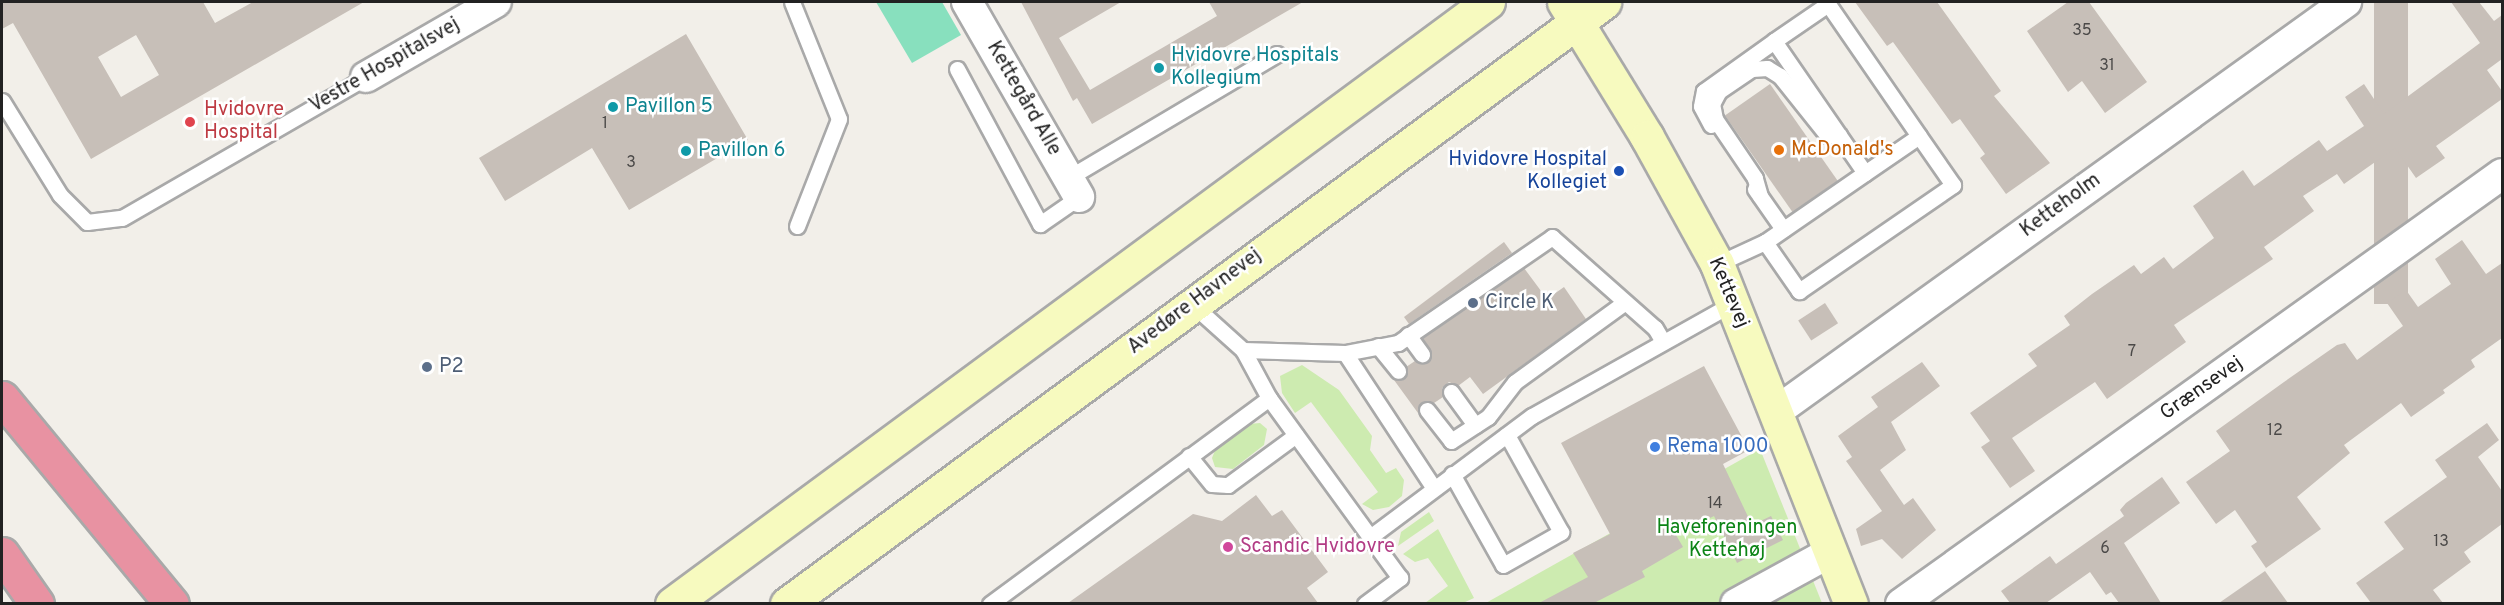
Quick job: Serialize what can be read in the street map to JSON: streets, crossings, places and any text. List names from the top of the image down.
{
  "streets": {
    "street": [
      "Vestre Hospitalsvej",
      "Kettegård Alle",
      "Ketteholm",
      "Kettevej",
      "Avedøre Havnevej",
      "Grænsevej"
    ]
  },
  "crossings": [
    ["Ketteholm", "Kettevej"],
    ["Kettevej", "Avedøre Havnevej"]
  ],
  "parks": ["Haveforeningen Kettehøj"],
  "places": [
    "Hvidovre Hospitals Kollegium",
    "Pavillon 5",
    "Hvidovre Hospital",
    "McDonald's",
    "Pavillon 6",
    "Hvidovre Hospital Kollegiet",
    "Circle K",
    "P2",
    "Rema 1000",
    "Scandic Hvidovre"
  ],
  "house_numbers": [
    "35",
    "31",
    "1",
    "3",
    "7",
    "12",
    "14",
    "13",
    "6"
  ]
}
